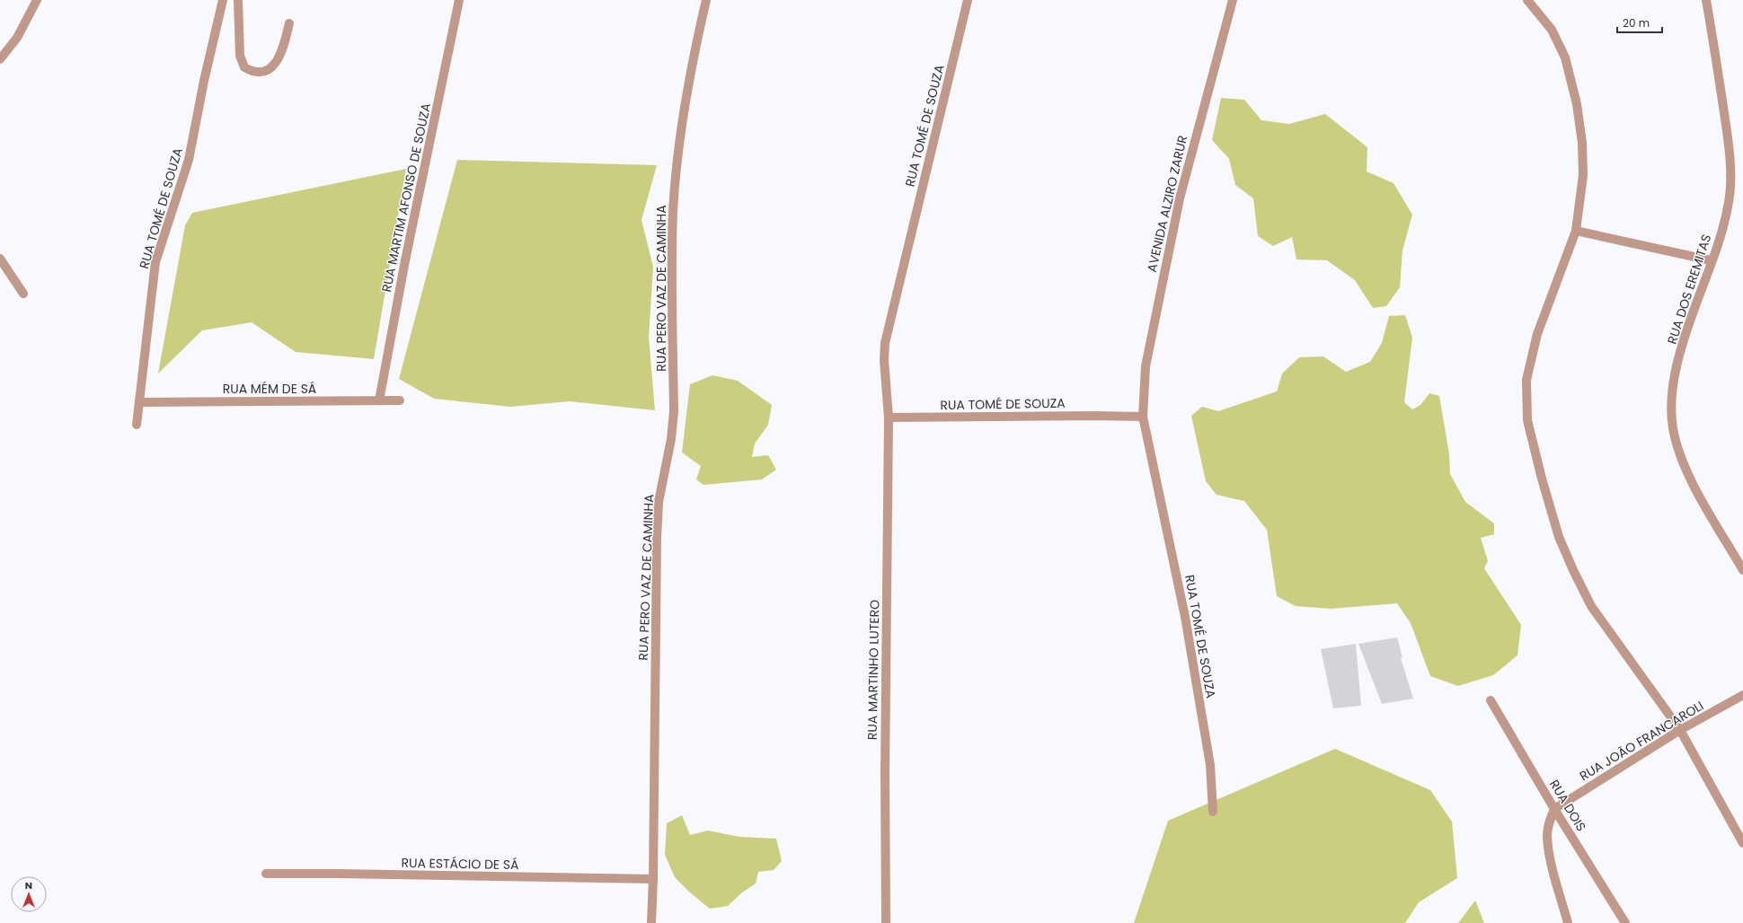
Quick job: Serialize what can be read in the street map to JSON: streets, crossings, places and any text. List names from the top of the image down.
{
  "streets": {
    "street": [
      "RUA TOMÉ DE SOUZA",
      "RUA MARTIM AFONSO DE SOUZA",
      "AVENIDA ALZIRO ZARUR",
      "RUA PERO VAZ DE CAMINHA",
      "RUA DOS EREMITAS",
      "RUA MÉM DE SÁ",
      "RUA MARTINHO LUTERO",
      "RUA JOÃO FRANCAROLI",
      "RUA DOIS",
      "RUA ESTÁCIO DE SÁ"
    ]
  },
  "crossings": [
    ["RUA TOMÉ DE SOUZA", "AVENIDA ALZIRO ZARUR"],
    ["RUA TOMÉ DE SOUZA", "RUA MÉM DE SÁ"],
    ["RUA TOMÉ DE SOUZA", "RUA MARTINHO LUTERO"],
    ["RUA MARTIM AFONSO DE SOUZA", "RUA MÉM DE SÁ"],
    ["RUA PERO VAZ DE CAMINHA", "RUA ESTÁCIO DE SÁ"],
    ["RUA JOÃO FRANCAROLI", "RUA DOIS"]
  ],
  "scale_bar": "20 m",
  "north": "top"
}
